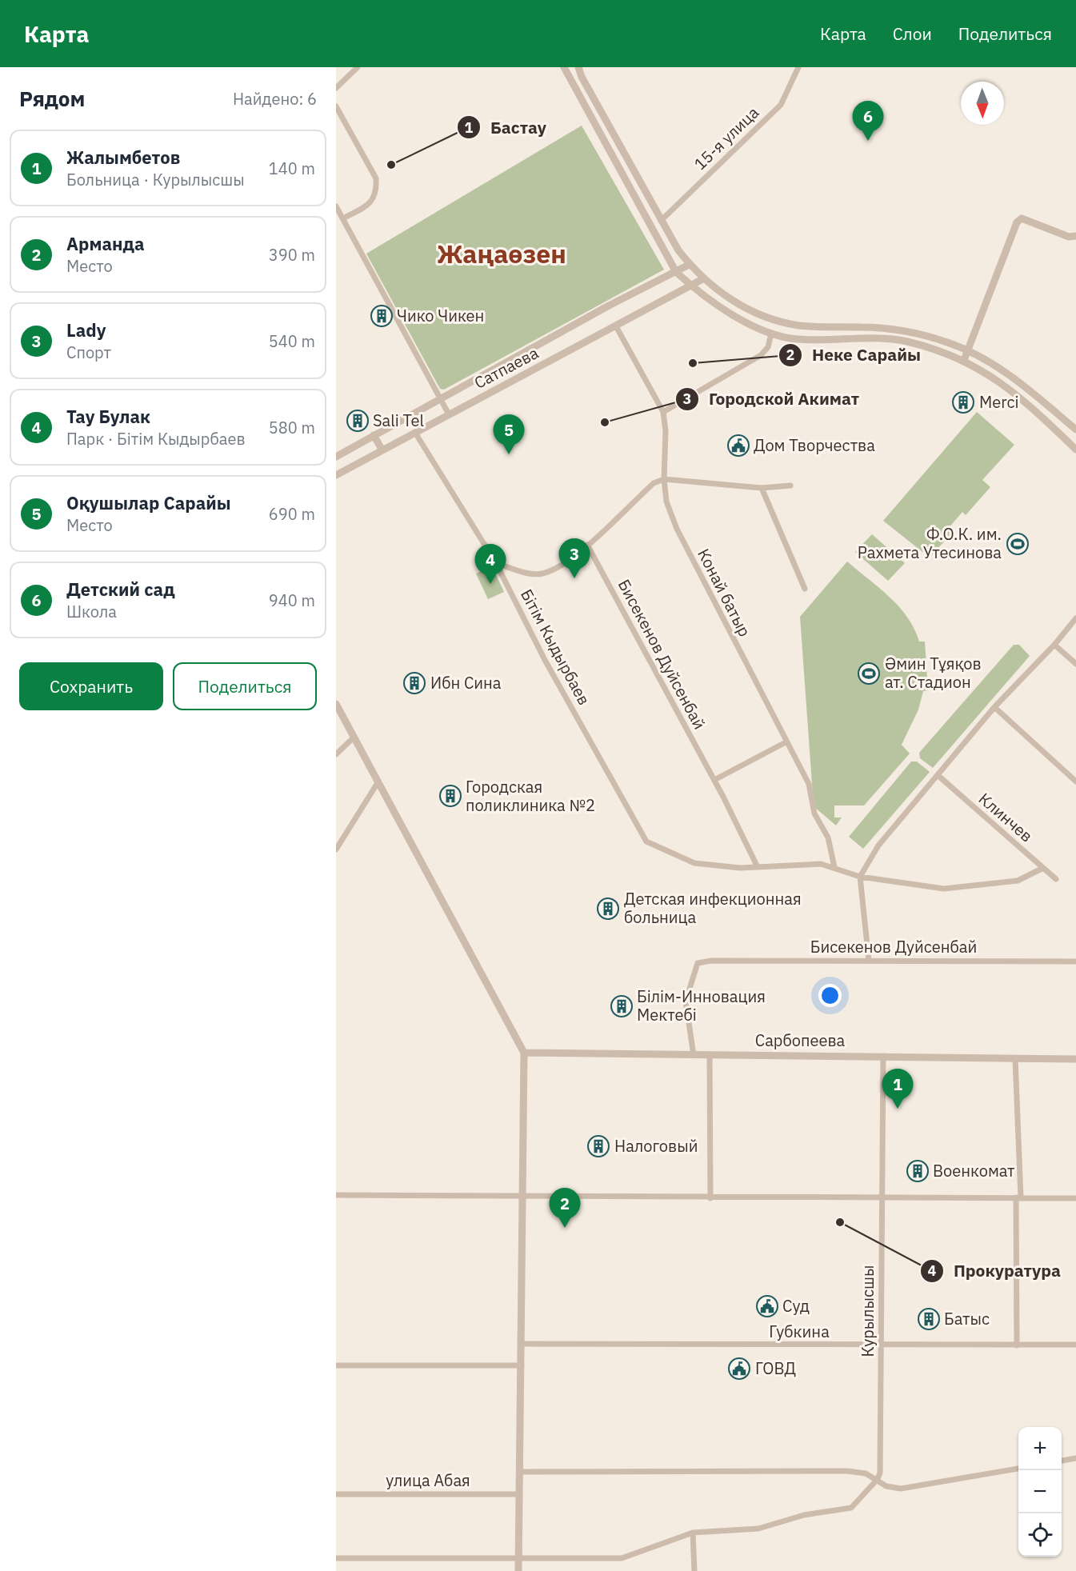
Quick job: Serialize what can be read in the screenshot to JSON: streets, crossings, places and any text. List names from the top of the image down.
{
  "streets": {
    "street": [
      "15-я улица",
      "Сатпаева",
      "Конай батыр",
      "Бiтiм Кыдырбаев",
      "Бисекенов Дуйсенбай",
      "Клинчев",
      "Сарбопеева",
      "Курылысшы",
      "Губкина",
      "улица Абая"
    ]
  },
  "crossings": [
    ["Сатпаева", "Конай батыр"],
    ["Сатпаева", "Бiтiм Кыдырбаев"],
    ["Конай батыр", "Бiтiм Кыдырбаев"],
    ["Бiтiм Кыдырбаев", "Бисекенов Дуйсенбай"],
    ["Бiтiм Кыдырбаев", "Клинчев"],
    ["Бисекенов Дуйсенбай", "Сарбопеева"],
    ["Сарбопеева", "Курылысшы"],
    ["Курылысшы", "Губкина"]
  ],
  "districts": ["Жаңаөзен"],
  "places": {
    "other": [
      "Бастау",
      "Неке Сарайы",
      "Городской Акимат",
      "Прокуратура"
    ],
    "building": [
      "Чико Чикен",
      "Merci",
      "Sali Tel",
      "Ибн Сина",
      "Городская поликлиника №2",
      "Детская инфекционная больница",
      "Білім-Инновация Мектебі",
      "Налоговый",
      "Военкомат",
      "Батыс"
    ],
    "public building": ["Дом Творчества", "Суд", "ГОВД"],
    "sports": ["Ф.О.К. им. Рахмета Утесинова", "Әмин Тұяқов ат. Стадион"]
  },
  "north": "bottom",
  "page": {
    "header": "Карта",
    "nav": ["Карта", "Слои", "Поделиться"],
    "heading": ["Рядом", "Найдено: 6"],
    "pins": [
      "6",
      "5",
      "3",
      "4",
      "1",
      "2"
    ],
    "list": [
      {
        "mark": "1",
        "name": "Жалымбетов",
        "note": "Больница · Курылысшы",
        "value": "140 m"
      },
      {
        "mark": "2",
        "name": "Арманда",
        "note": "Место",
        "value": "390 m"
      },
      {
        "mark": "3",
        "name": "Lady",
        "note": "Спорт",
        "value": "540 m"
      },
      {
        "mark": "4",
        "name": "Тау Булак",
        "note": "Парк · Бiтiм Кыдырбаев",
        "value": "580 m"
      },
      {
        "mark": "5",
        "name": "Оқушылар Сарайы",
        "note": "Место",
        "value": "690 m"
      },
      {
        "mark": "6",
        "name": "Детский сад",
        "note": "Школа",
        "value": "940 m"
      }
    ],
    "buttons": ["Сохранить", "Поделиться"],
    "map_buttons": ["+", "−"]
  }
}
